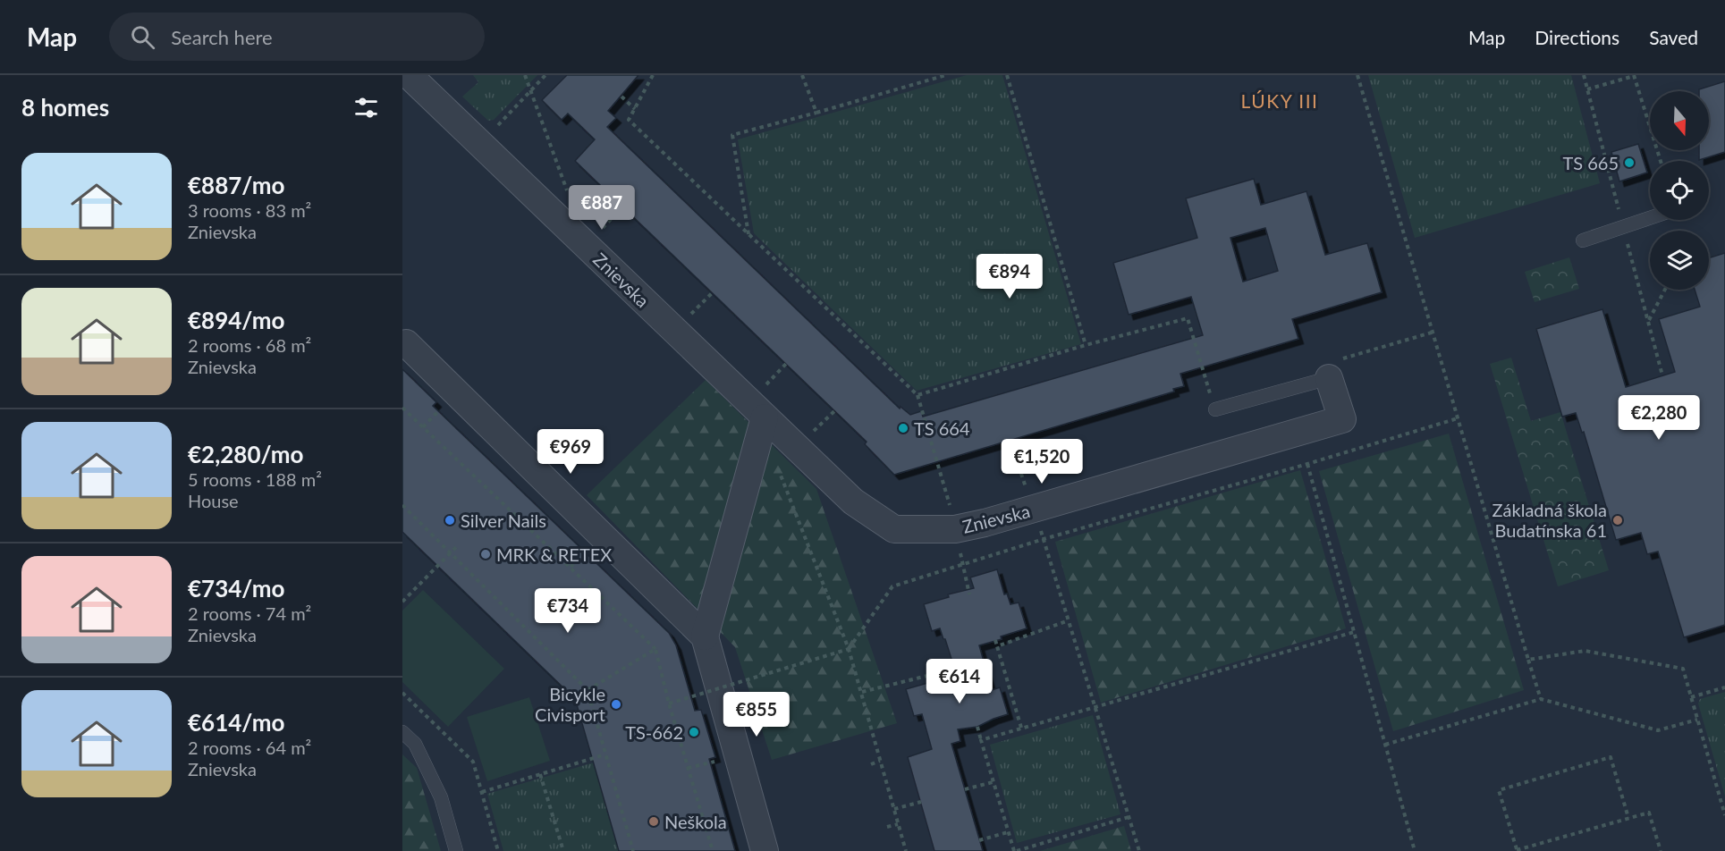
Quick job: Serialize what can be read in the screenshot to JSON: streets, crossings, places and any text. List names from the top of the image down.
{
  "streets": {
    "street": ["Znievska"]
  },
  "districts": ["LÚKY III"],
  "places": [
    "TS 665",
    "TS 664",
    "Silver Nails",
    "Základná škola Budatínska 61",
    "MRK & RETEX",
    "Bicykle Civisport",
    "TS-662",
    "Neškola"
  ],
  "north": "bottom",
  "page": {
    "header": "Map",
    "search": "Search here",
    "nav": ["Map", "Directions", "Saved"],
    "heading": "8 homes",
    "list": [
      {
        "name": "€887/mo",
        "note": "3 rooms · 83 m² · Znievska"
      },
      {
        "name": "€894/mo",
        "note": "2 rooms · 68 m² · Znievska"
      },
      {
        "name": "€2,280/mo",
        "note": "5 rooms · 188 m² · House"
      },
      {
        "name": "€734/mo",
        "note": "2 rooms · 74 m² · Znievska"
      },
      {
        "name": "€614/mo",
        "note": "2 rooms · 64 m² · Znievska"
      }
    ],
    "price": [
      "€887",
      "€894",
      "€2,280",
      "€969",
      "€1,520",
      "€734",
      "€614",
      "€855"
    ]
  }
}
